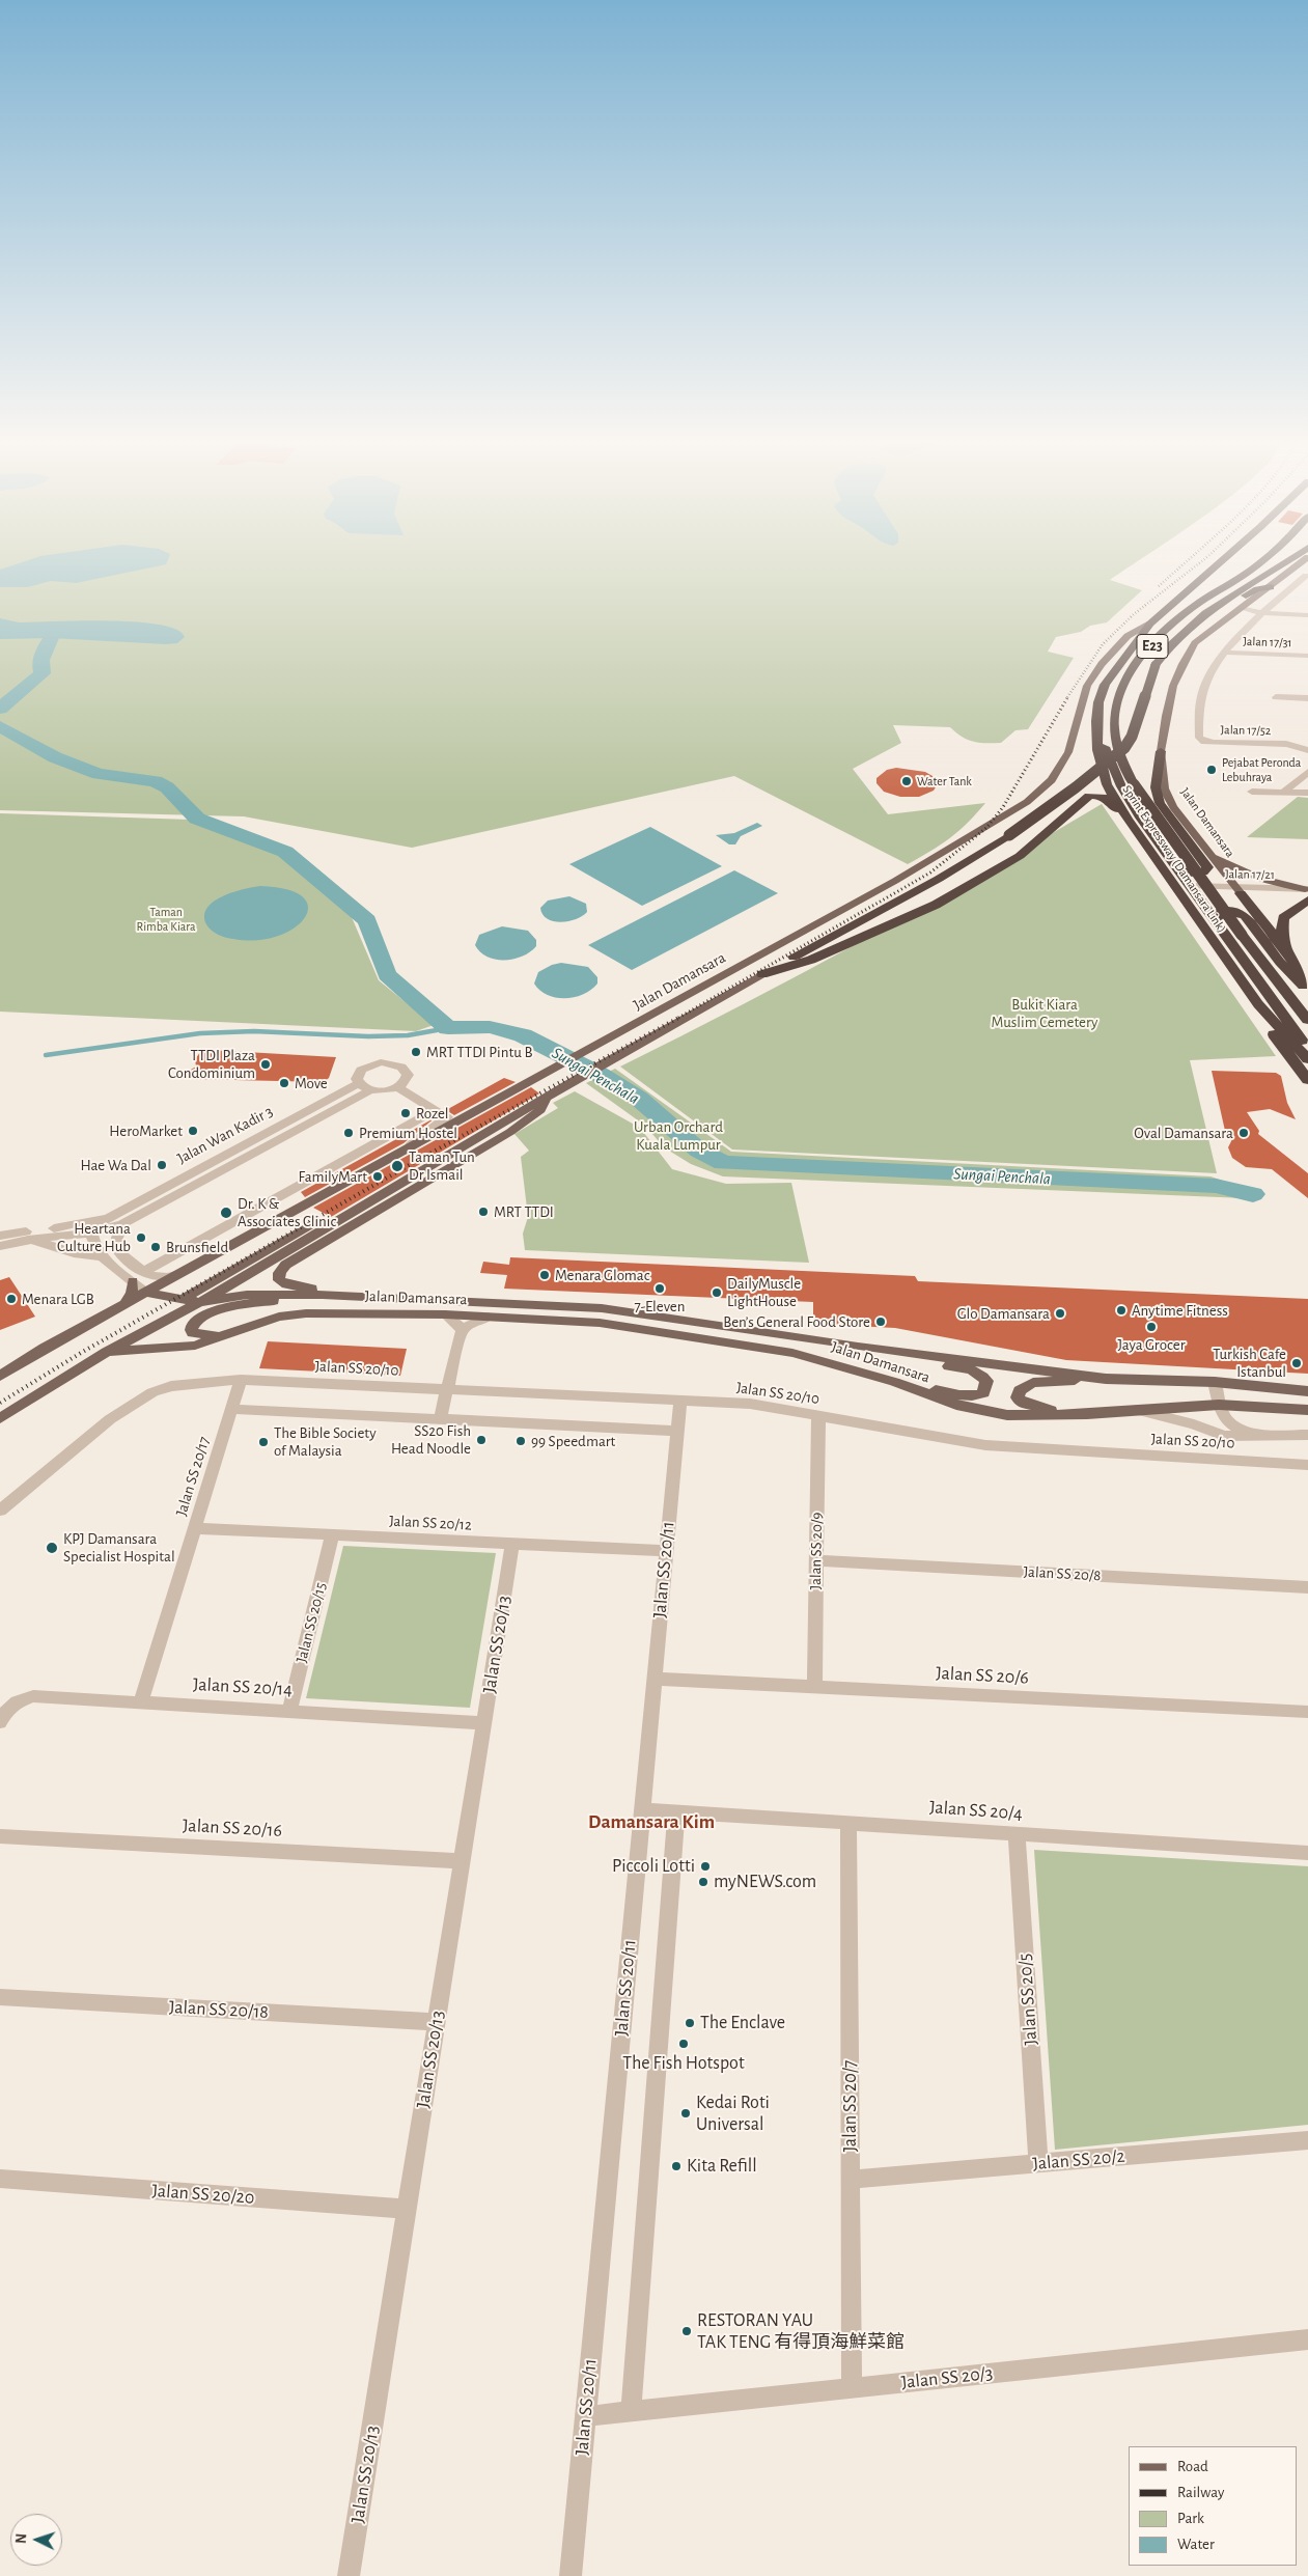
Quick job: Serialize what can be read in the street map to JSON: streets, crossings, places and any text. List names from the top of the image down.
{
  "streets": {
    "highway": ["E23", "Sprint Expressway (Damansara Link)"],
    "main road": ["Jalan Damansara"],
    "street": [
      "Jalan 17/31",
      "Jalan 17/52",
      "Jalan 17/21",
      "Jalan Wan Kadir 3",
      "Jalan SS 20/10",
      "Jalan SS 20/17",
      "Jalan SS 20/12",
      "Jalan SS 20/9",
      "Jalan SS 20/11",
      "Jalan SS 20/8",
      "Jalan SS 20/15",
      "Jalan SS 20/13",
      "Jalan SS 20/6",
      "Jalan SS 20/14",
      "Jalan SS 20/4",
      "Jalan SS 20/16",
      "Jalan SS 20/5",
      "Jalan SS 20/18",
      "Jalan SS 20/7",
      "Jalan SS 20/2",
      "Jalan SS 20/20",
      "Jalan SS 20/3"
    ]
  },
  "crossings": [
    ["Jalan 17/31", "Jalan 17/52"],
    ["Jalan Damansara", "Sprint Expressway (Damansara Link)"],
    ["Jalan Damansara", "Jalan 17/21"],
    ["Jalan SS 20/10", "Jalan SS 20/17"],
    ["Jalan SS 20/10", "Jalan SS 20/9"],
    ["Jalan SS 20/10", "Jalan SS 20/11"],
    ["Jalan SS 20/17", "Jalan SS 20/12"],
    ["Jalan SS 20/17", "Jalan SS 20/14"],
    ["Jalan SS 20/12", "Jalan SS 20/11"],
    ["Jalan SS 20/12", "Jalan SS 20/15"],
    ["Jalan SS 20/12", "Jalan SS 20/13"],
    ["Jalan SS 20/9", "Jalan SS 20/8"],
    ["Jalan SS 20/9", "Jalan SS 20/6"],
    ["Jalan SS 20/11", "Jalan SS 20/6"],
    ["Jalan SS 20/11", "Jalan SS 20/4"],
    ["Jalan SS 20/11", "Jalan SS 20/3"],
    ["Jalan SS 20/15", "Jalan SS 20/14"],
    ["Jalan SS 20/13", "Jalan SS 20/14"],
    ["Jalan SS 20/13", "Jalan SS 20/16"],
    ["Jalan SS 20/13", "Jalan SS 20/18"],
    ["Jalan SS 20/13", "Jalan SS 20/20"],
    ["Jalan SS 20/4", "Jalan SS 20/5"],
    ["Jalan SS 20/4", "Jalan SS 20/7"],
    ["Jalan SS 20/5", "Jalan SS 20/2"],
    ["Jalan SS 20/7", "Jalan SS 20/2"],
    ["Jalan SS 20/7", "Jalan SS 20/3"]
  ],
  "districts": ["Damansara Kim"],
  "water": ["Sungai Penchala"],
  "parks": ["Taman Rimba Kiara", "Bukit Kiara Muslim Cemetery", "Urban Orchard Kuala Lumpur"],
  "places": [
    "Pejabat Peronda Lebuhraya",
    "Water Tank",
    "MRT TTDI Pintu B",
    "TTDI Plaza Condominium",
    "Move",
    "Rozel",
    "HeroMarket",
    "Premium Hostel",
    "Oval Damansara",
    "Hae Wa Dal",
    "Taman Tun Dr Ismail",
    "FamilyMart",
    "MRT TTDI",
    "Dr. K & Associates Clinic",
    "Heartana Culture Hub",
    "Brunsfield",
    "Menara Glomac",
    "7-Eleven",
    "DailyMuscle LightHouse",
    "Menara LGB",
    "Anytime Fitness",
    "Glo Damansara",
    "Ben’s General Food Store",
    "Jaya Grocer",
    "Turkish Cafe Istanbul",
    "SS20 Fish Head Noodle",
    "99 Speedmart",
    "The Bible Society of Malaysia",
    "KPJ Damansara Specialist Hospital",
    "Piccoli Lotti",
    "myNEWS.com",
    "The Enclave",
    "The Fish Hotspot",
    "Kedai Roti Universal",
    "Kita Refill",
    "RESTORAN YAU TAK TENG 有得頂海鮮菜館"
  ],
  "legend": [
    "Road",
    "Railway",
    "Park",
    "Water"
  ],
  "north": "left"
}
